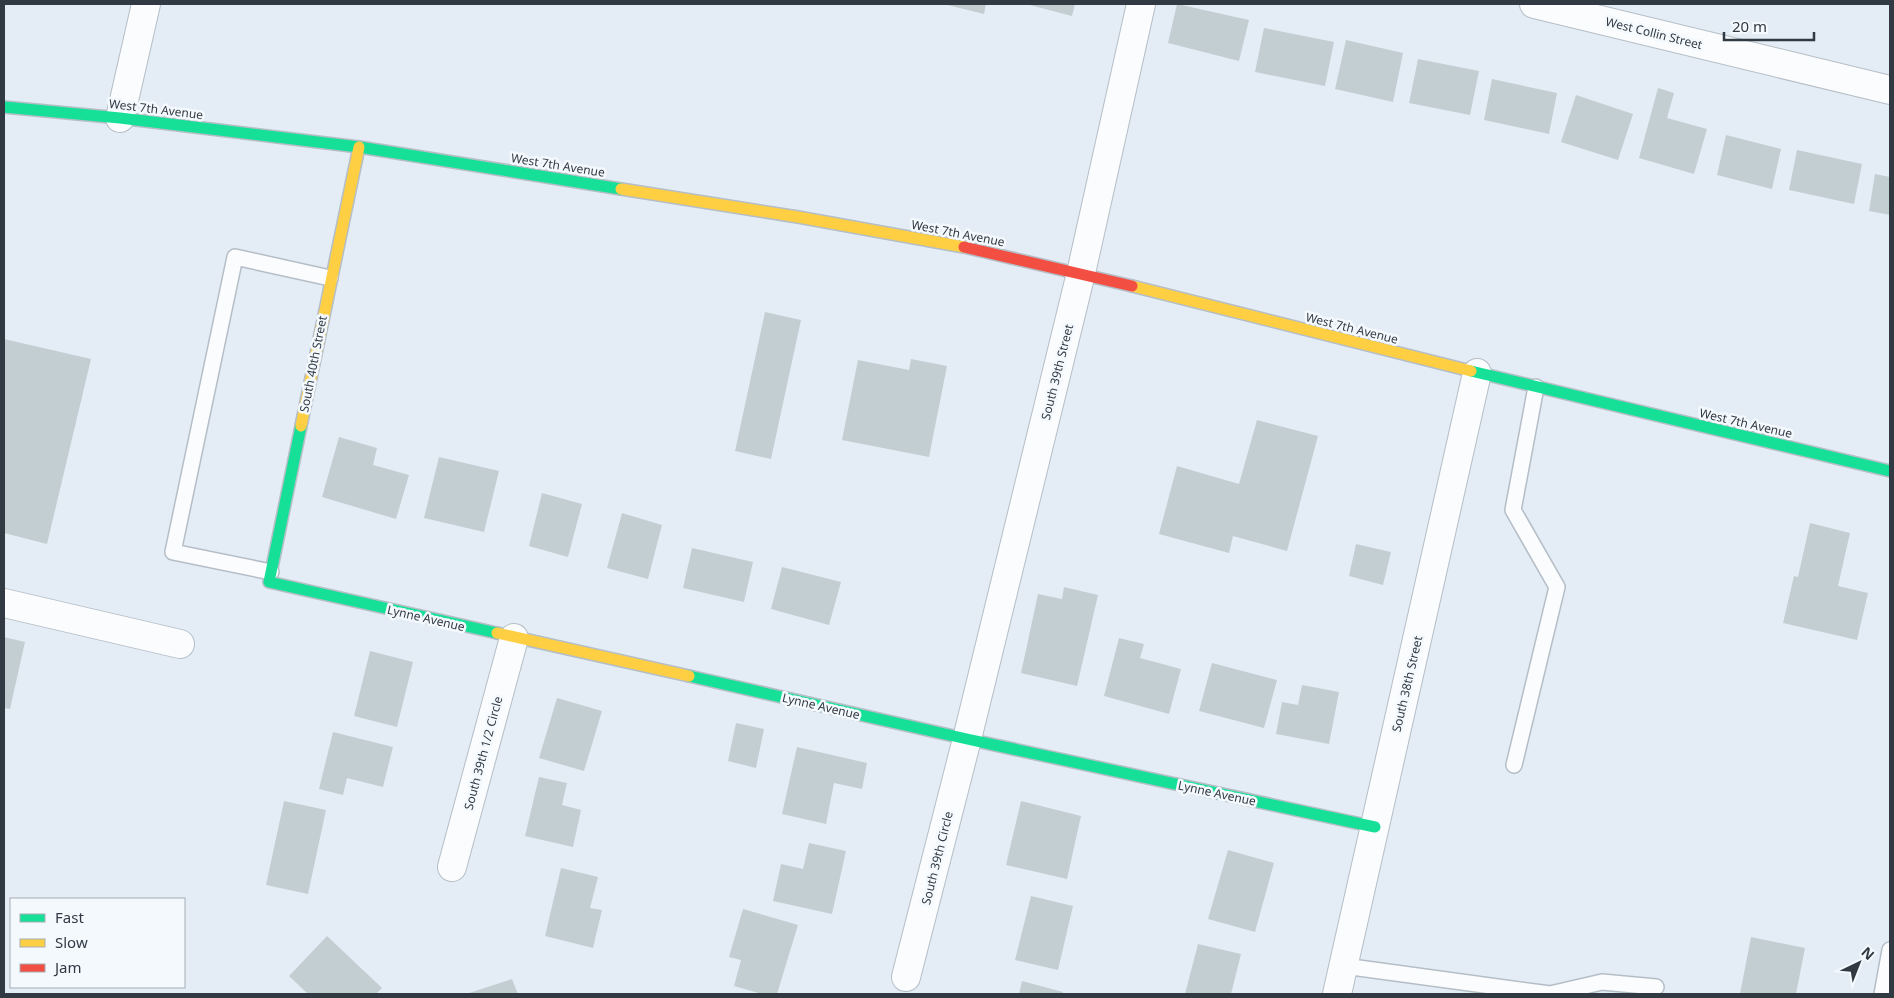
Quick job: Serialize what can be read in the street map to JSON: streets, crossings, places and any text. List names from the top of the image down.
{
  "streets": {
    "main road": ["West 7th Avenue", "South 40th Street", "Lynne Avenue"],
    "street": [
      "West Collin Street",
      "South 39th Street",
      "South 38th Street",
      "South 39th 1/2 Circle",
      "South 39th Circle"
    ]
  },
  "crossings": [
    ["West 7th Avenue", "South 40th Street"],
    ["West 7th Avenue", "South 39th Street"],
    ["West 7th Avenue", "South 38th Street"],
    ["South 40th Street", "Lynne Avenue"],
    ["South 39th Street", "Lynne Avenue"],
    ["South 39th Street", "South 39th Circle"],
    ["Lynne Avenue", "South 38th Street"],
    ["Lynne Avenue", "South 39th 1/2 Circle"],
    ["Lynne Avenue", "South 39th Circle"]
  ],
  "legend": ["Fast", "Slow", "Jam"],
  "scale_bar": "20 m",
  "north": "top right"
}
